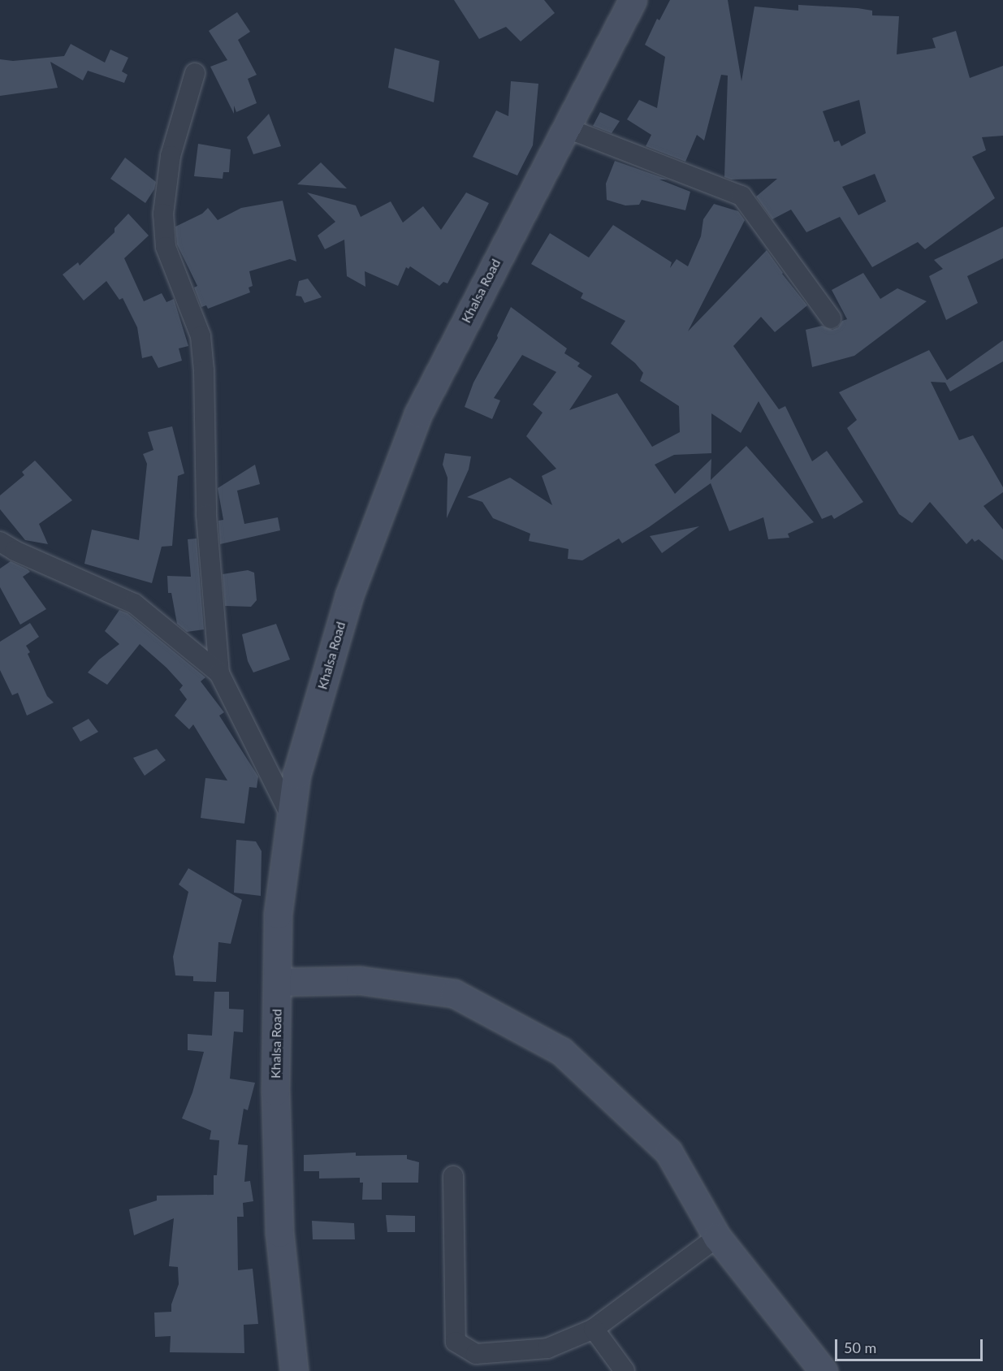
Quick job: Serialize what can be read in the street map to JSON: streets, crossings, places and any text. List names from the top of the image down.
{
  "streets": {
    "main road": ["Khalsa Road"]
  },
  "scale_bar": "50 m"
}
